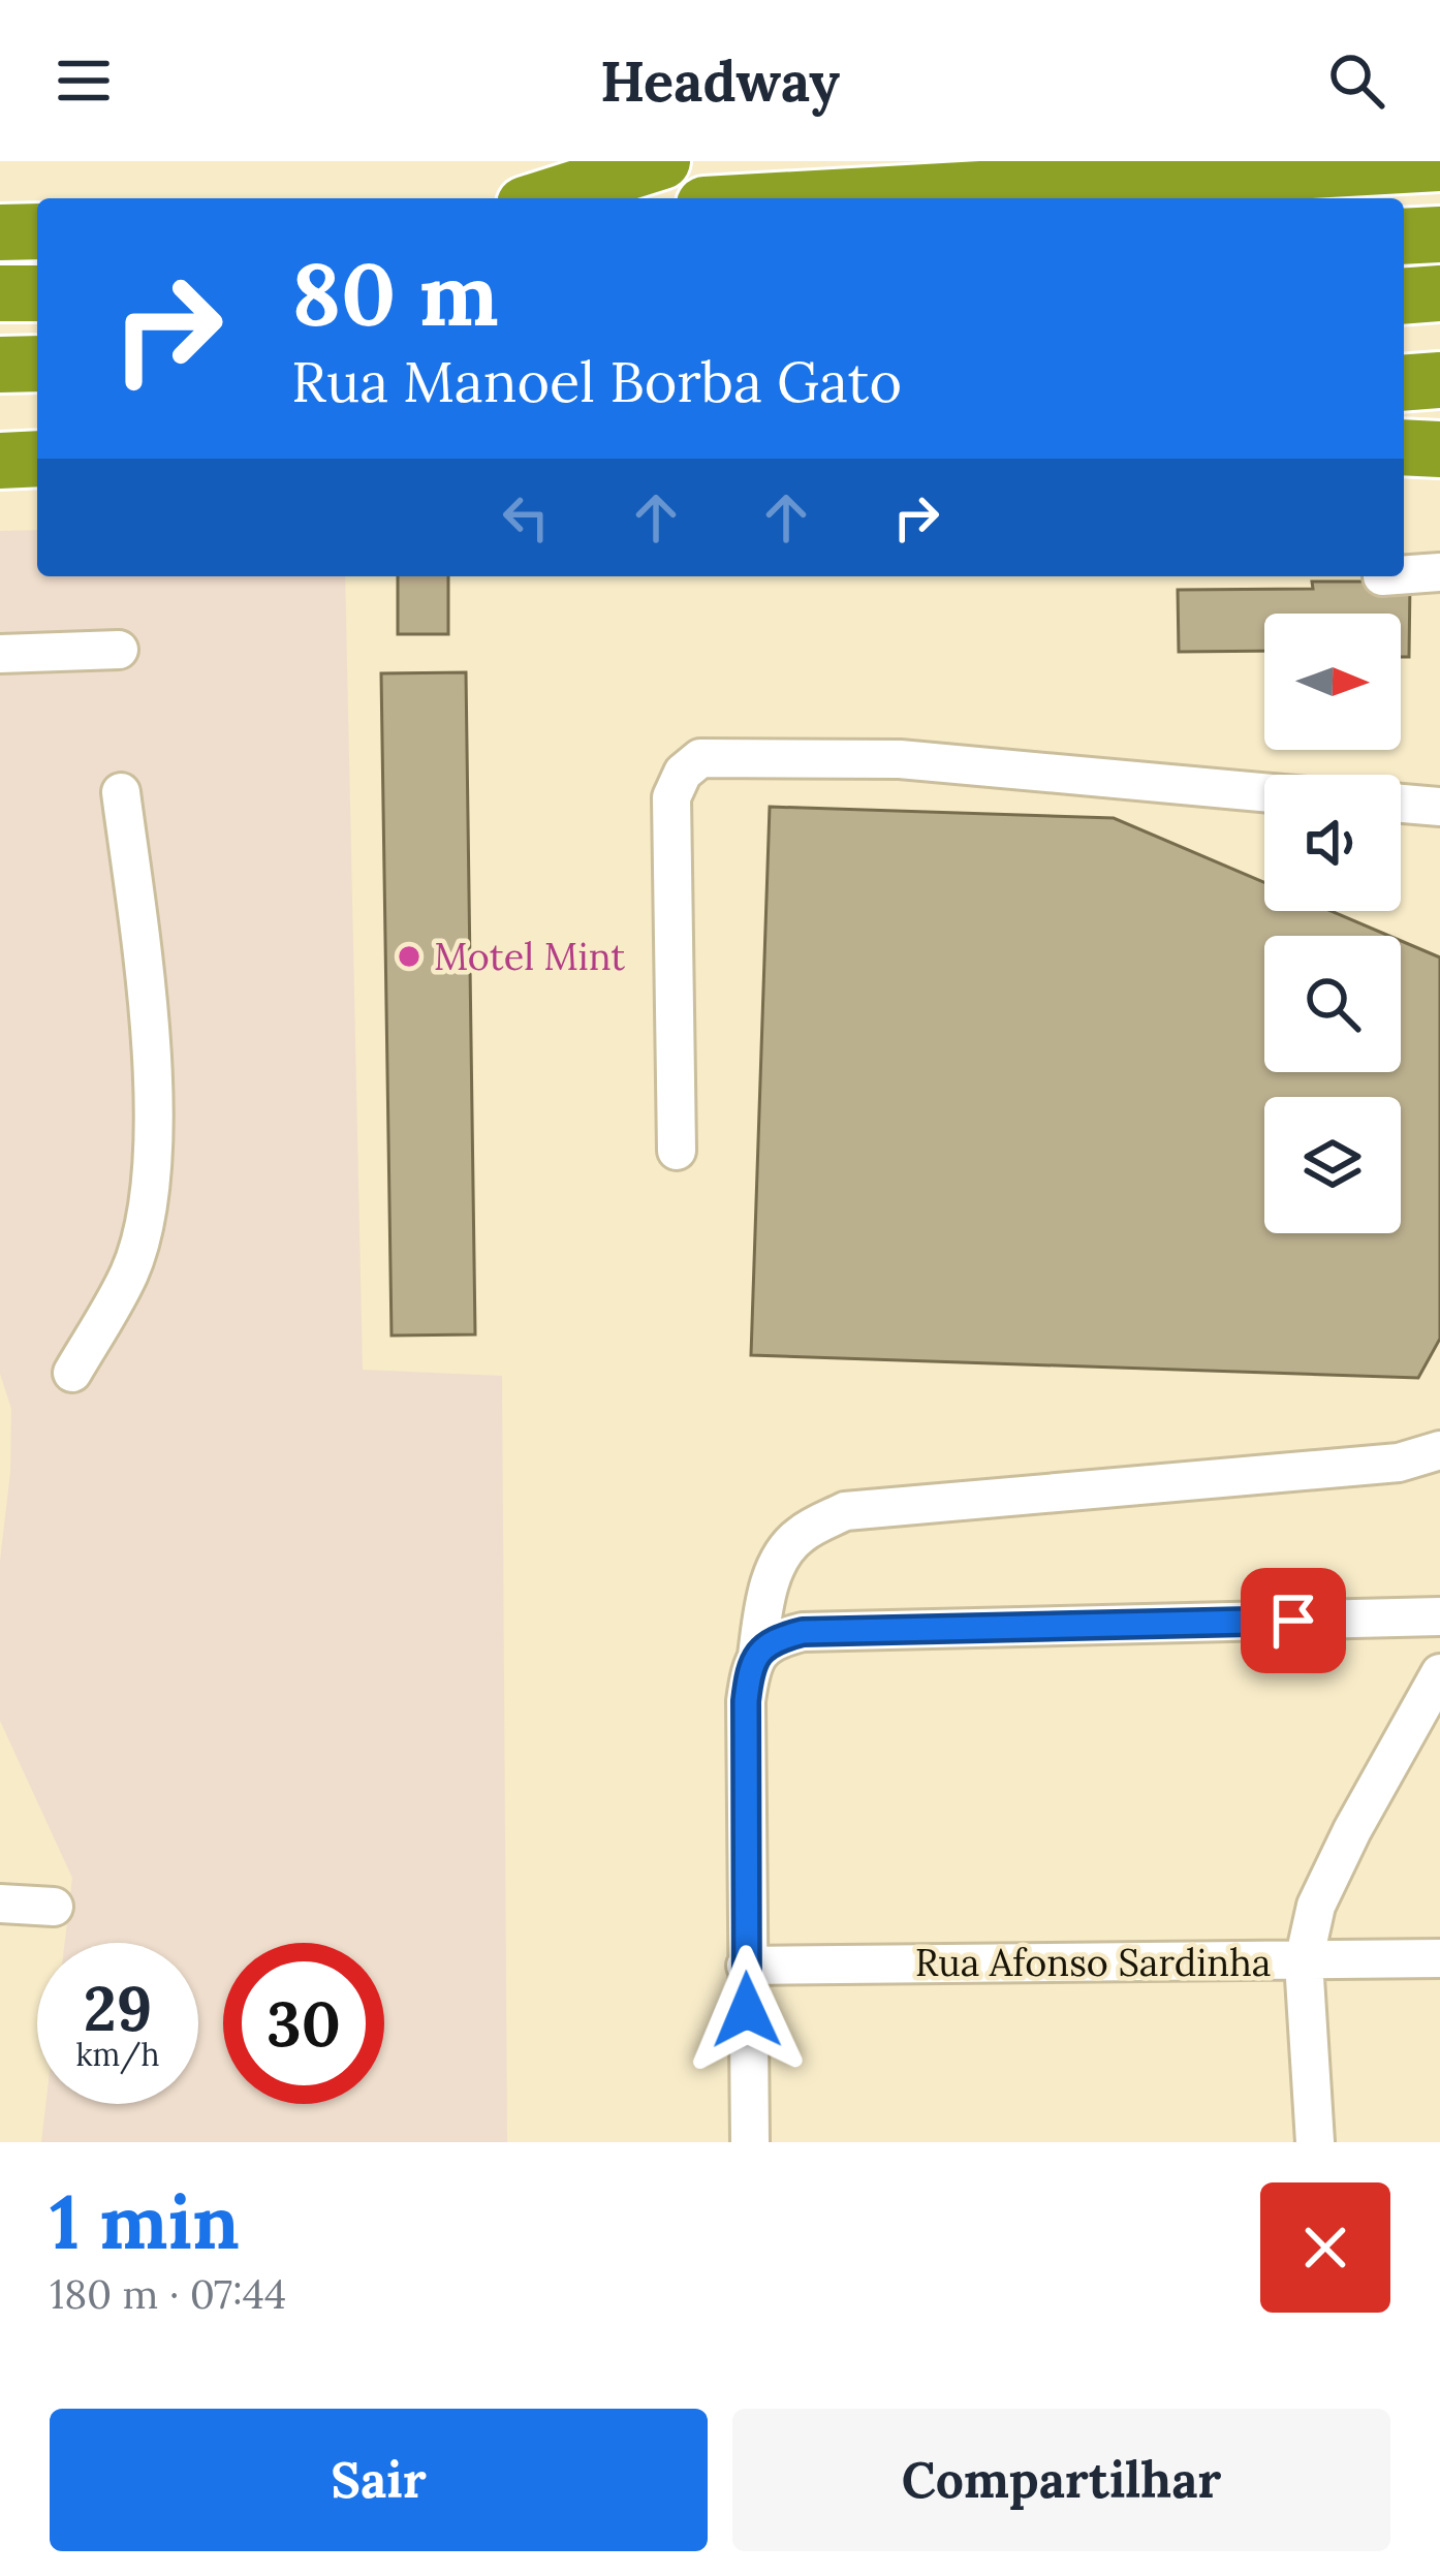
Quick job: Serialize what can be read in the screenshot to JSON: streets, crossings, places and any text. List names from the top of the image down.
{
  "streets": {
    "street": ["Rua Afonso Sardinha"]
  },
  "places": ["Motel Mint"],
  "north": "right",
  "page": {
    "header": "Headway",
    "turn": ["80 m", "Rua Manoel Borba Gato"],
    "speed": "29 km/h",
    "limit": "30",
    "heading": ["1 min", "180 m · 07:44"],
    "buttons": ["Sair", "Compartilhar"]
  }
}
